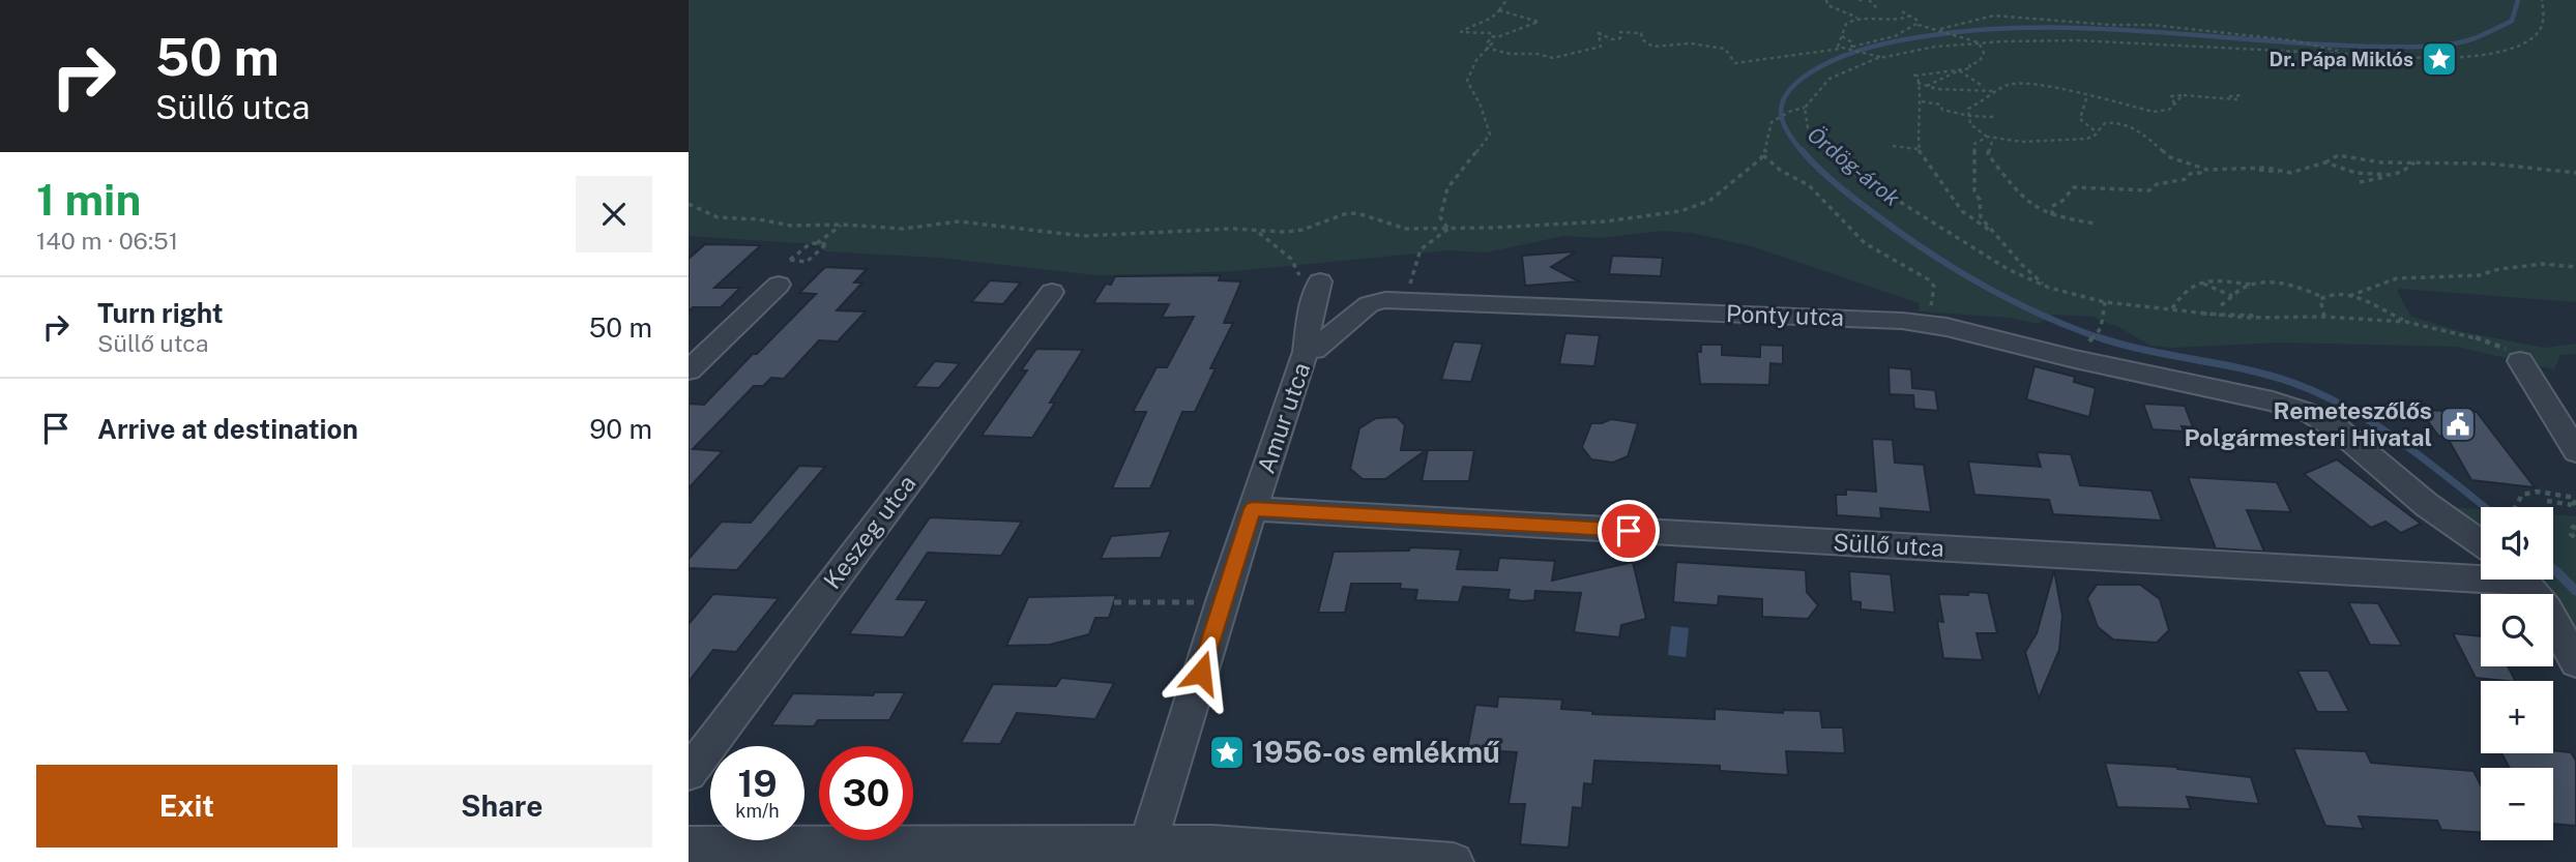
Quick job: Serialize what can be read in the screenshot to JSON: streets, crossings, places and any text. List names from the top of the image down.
{
  "streets": {
    "street": [
      "Ponty utca",
      "Amur utca",
      "Keszeg utca",
      "Süllő utca"
    ]
  },
  "crossings": [
    ["Ponty utca", "Amur utca"],
    ["Amur utca", "Süllő utca"]
  ],
  "water": ["Ördög-árok"],
  "places": {
    "place": ["Dr. Pápa Miklós", "1956-os emlékmű"],
    "public building": ["Remeteszőlős Polgármesteri Hivatal"]
  },
  "page": {
    "turn": ["50 m", "Süllő utca"],
    "heading": ["1 min", "140 m · 06:51"],
    "list": [
      {
        "name": "Turn right",
        "note": "Süllő utca",
        "value": "50 m"
      },
      {
        "name": "Arrive at destination",
        "value": "90 m"
      }
    ],
    "map_buttons": ["+", "−"],
    "speed": "19 km/h",
    "limit": "30",
    "buttons": ["Exit", "Share"]
  }
}
